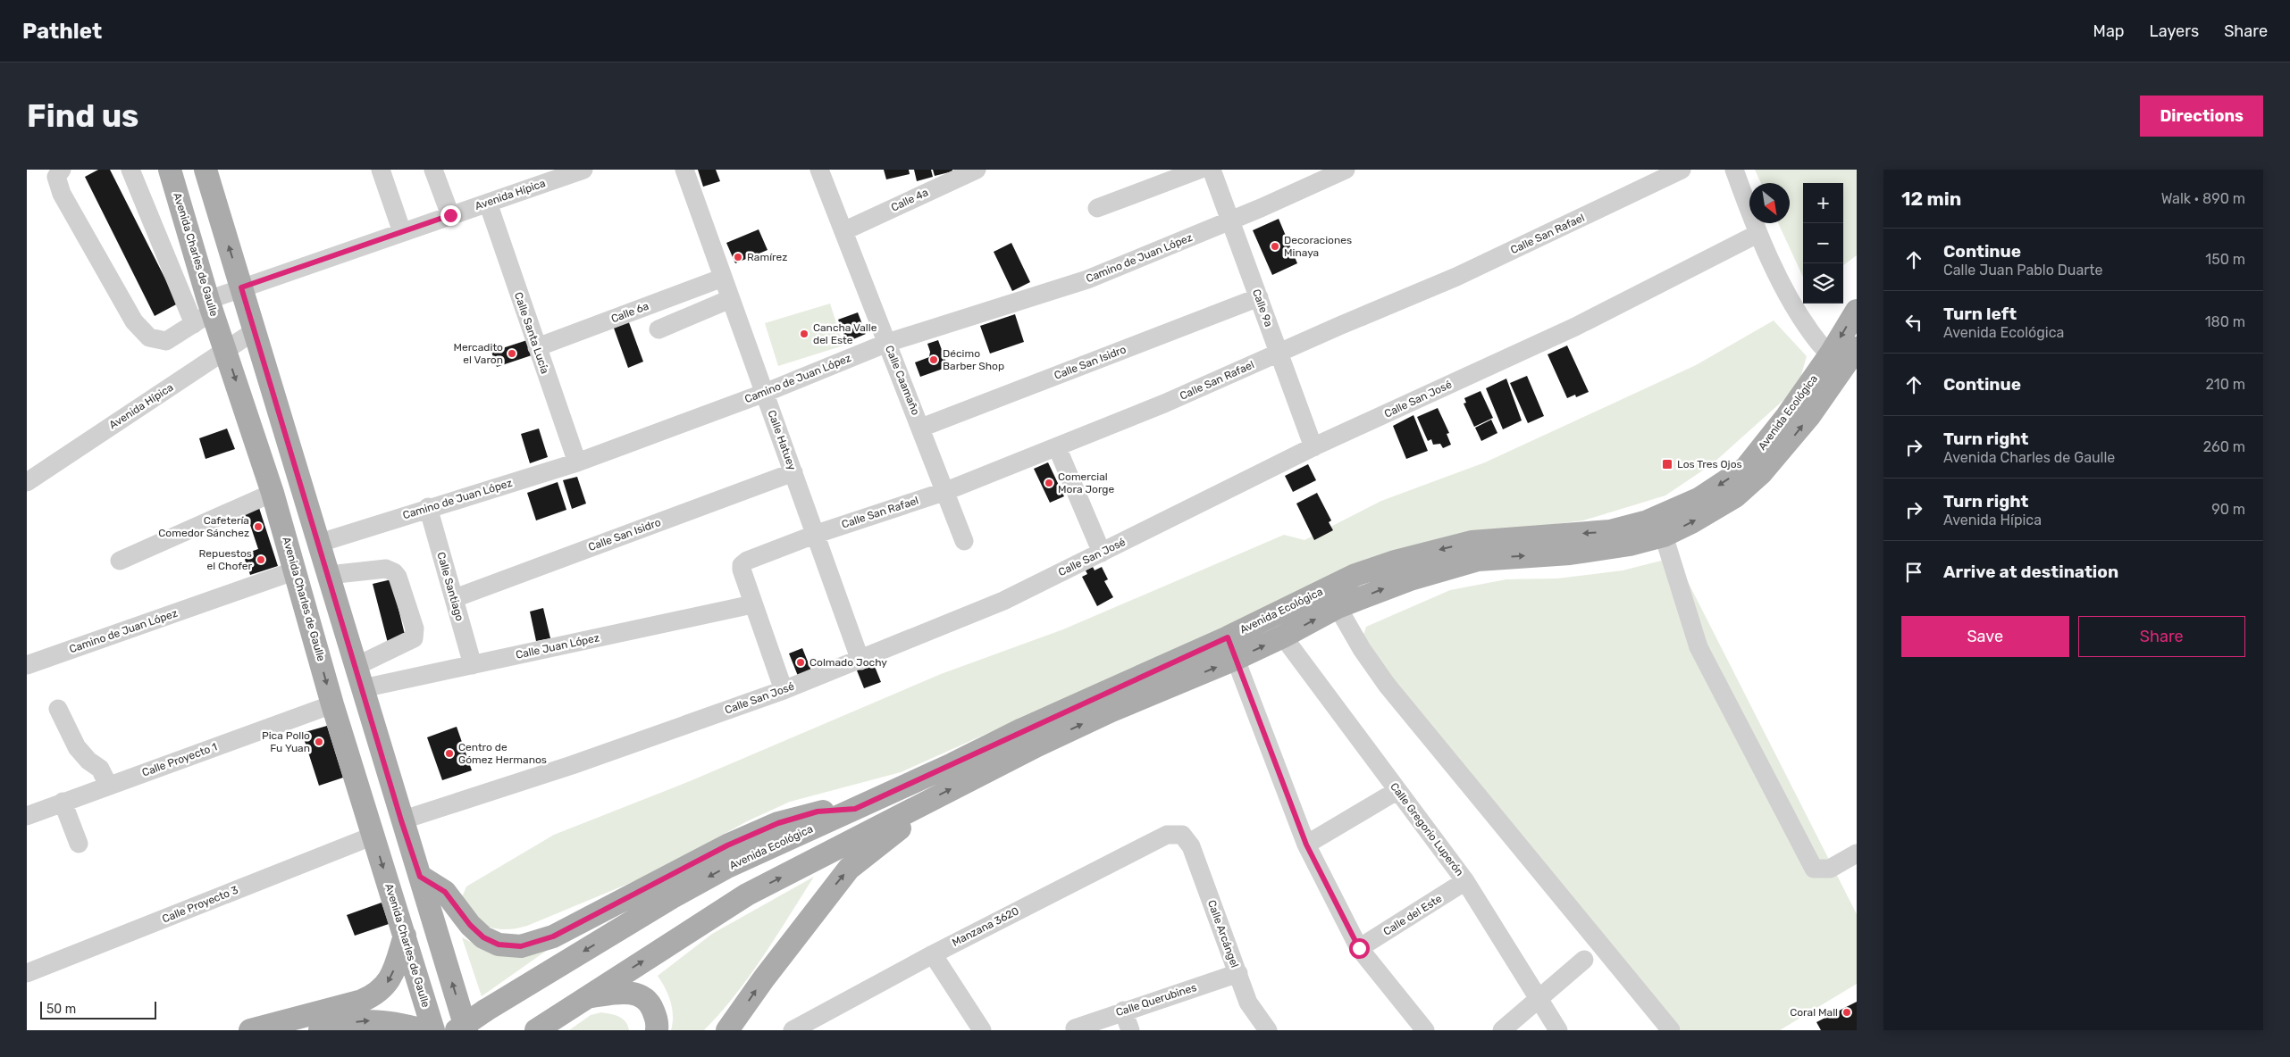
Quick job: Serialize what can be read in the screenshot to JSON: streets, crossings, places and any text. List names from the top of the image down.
{
  "streets": {
    "main road": ["Avenida Charles de Gaulle", "Avenida Ecológica"],
    "street": [
      "Avenida Hípica",
      "Calle 4a",
      "Calle San Rafael",
      "Camino de Juan López",
      "Calle 9a",
      "Calle 6a",
      "Calle Santa Lucía",
      "Calle San Isidro",
      "Calle Caamaño",
      "Calle San José",
      "Calle Hatuey",
      "Calle Santiago",
      "Calle Juan López",
      "Calle Proyecto 1",
      "Calle Gregorio Luperón",
      "Calle Proyecto 3",
      "Calle del Este",
      "Manzana 3620",
      "Calle Arcángel",
      "Calle Querubines"
    ]
  },
  "crossings": [
    ["Avenida Hípica", "Avenida Charles de Gaulle"],
    ["Avenida Hípica", "Calle Santa Lucía"],
    ["Calle 4a", "Calle Caamaño"],
    ["Calle San Rafael", "Calle 9a"],
    ["Calle San Rafael", "Calle Caamaño"],
    ["Calle San Rafael", "Calle Hatuey"],
    ["Calle San Rafael", "Calle Juan López"],
    ["Avenida Charles de Gaulle", "Camino de Juan López"],
    ["Avenida Charles de Gaulle", "Calle Proyecto 1"],
    ["Avenida Charles de Gaulle", "Calle Proyecto 3"],
    ["Camino de Juan López", "Calle 9a"],
    ["Camino de Juan López", "Calle Santa Lucía"],
    ["Camino de Juan López", "Calle Caamaño"],
    ["Camino de Juan López", "Calle Hatuey"],
    ["Camino de Juan López", "Calle Santiago"],
    ["Calle 9a", "Calle San Isidro"],
    ["Calle 9a", "Calle San José"],
    ["Calle 6a", "Calle Santa Lucía"],
    ["Calle 6a", "Calle Hatuey"],
    ["Calle San Isidro", "Calle Caamaño"],
    ["Calle San Isidro", "Calle Hatuey"],
    ["Calle San Isidro", "Calle Santiago"],
    ["Calle San José", "Calle Hatuey"],
    ["Avenida Ecológica", "Calle Gregorio Luperón"],
    ["Calle Santiago", "Calle Juan López"],
    ["Calle Gregorio Luperón", "Calle del Este"],
    ["Manzana 3620", "Calle Arcángel"],
    ["Calle Arcángel", "Calle Querubines"]
  ],
  "places": {
    "other": [
      "Decoraciones Minaya",
      "Ramírez",
      "Cancha Valle del Este",
      "Mercadito el Varon",
      "Décimo Barber Shop",
      "Comercial Mora Jorge",
      "Cafetería Comedor Sánchez",
      "Repuestos el Chofer",
      "Colmado Jochy",
      "Pica Pollo Fu Yuan",
      "Centro de Gómez Hermanos",
      "Coral Mall"
    ],
    "transit": ["Los Tres Ojos"]
  },
  "scale_bar": "50 m",
  "north": "bottom right",
  "page": {
    "header": "Pathlet",
    "nav": ["Map", "Layers", "Share"],
    "buttons": [
      "Directions",
      ["Save", "Share"]
    ],
    "title": "Find us",
    "heading": ["12 min", "Walk · 890 m"],
    "map_buttons": ["+", "−"],
    "list": [
      ["Continue", "Calle Juan Pablo Duarte", "150 m"],
      ["Turn left", "Avenida Ecológica", "180 m"],
      ["Continue", "210 m"],
      ["Turn right", "Avenida Charles de Gaulle", "260 m"],
      ["Turn right", "Avenida Hípica", "90 m"],
      "Arrive at destination"
    ],
    "scale": "50 m"
  }
}
